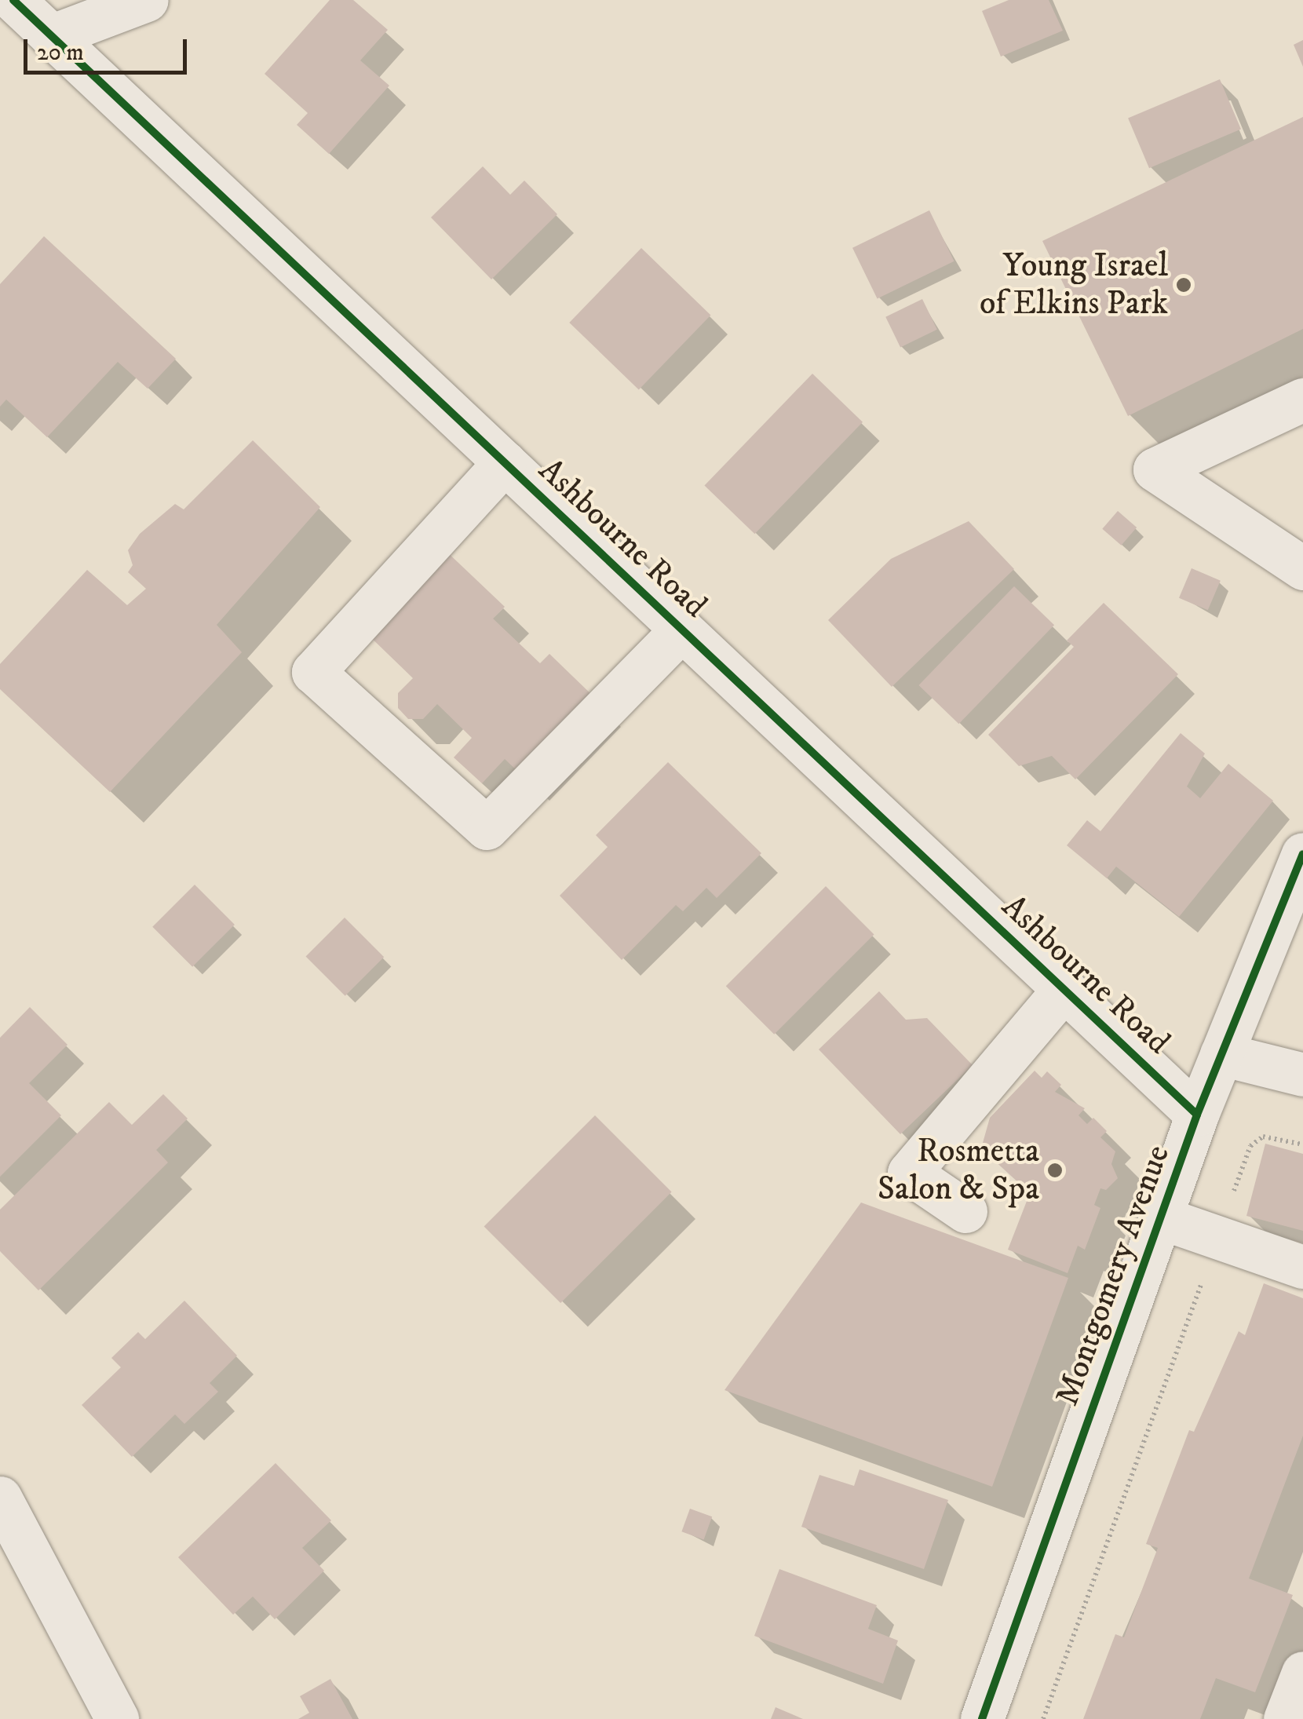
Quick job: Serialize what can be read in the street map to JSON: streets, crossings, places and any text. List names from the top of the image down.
{
  "streets": {
    "street": ["Ashbourne Road", "Montgomery Avenue"]
  },
  "crossings": [
    ["Ashbourne Road", "Montgomery Avenue"]
  ],
  "places": ["Young Israel of Elkins Park", "Rosmetta Salon & Spa"],
  "scale_bar": "20 m"
}
